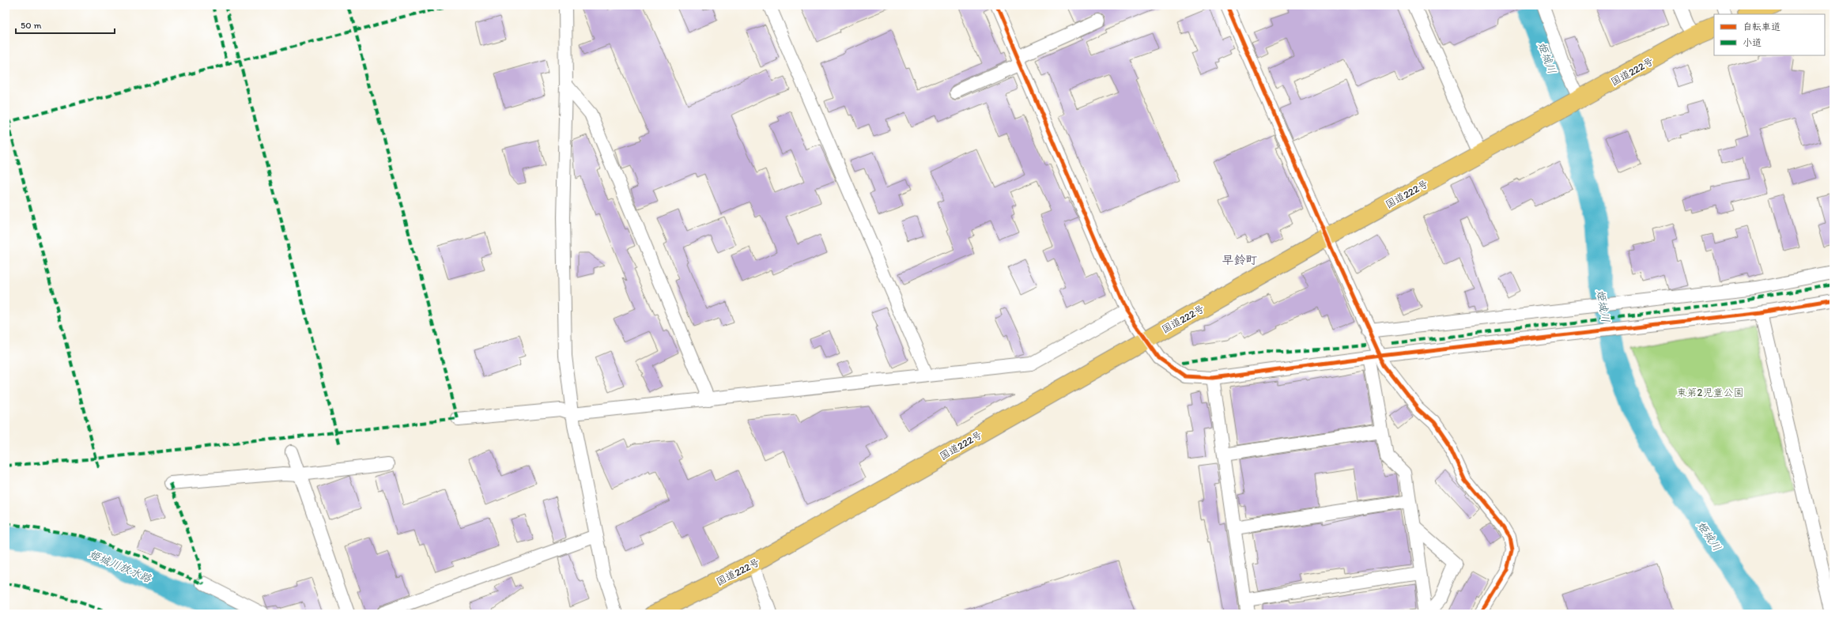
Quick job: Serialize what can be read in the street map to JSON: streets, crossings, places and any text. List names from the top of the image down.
{
  "streets": {
    "highway": ["国道222号"]
  },
  "districts": ["早鈴町"],
  "water": ["姫城川", "姫城川放水路"],
  "parks": ["東第2児童公園"],
  "legend": ["自転車道", "小道"],
  "scale_bar": "50 m"
}
